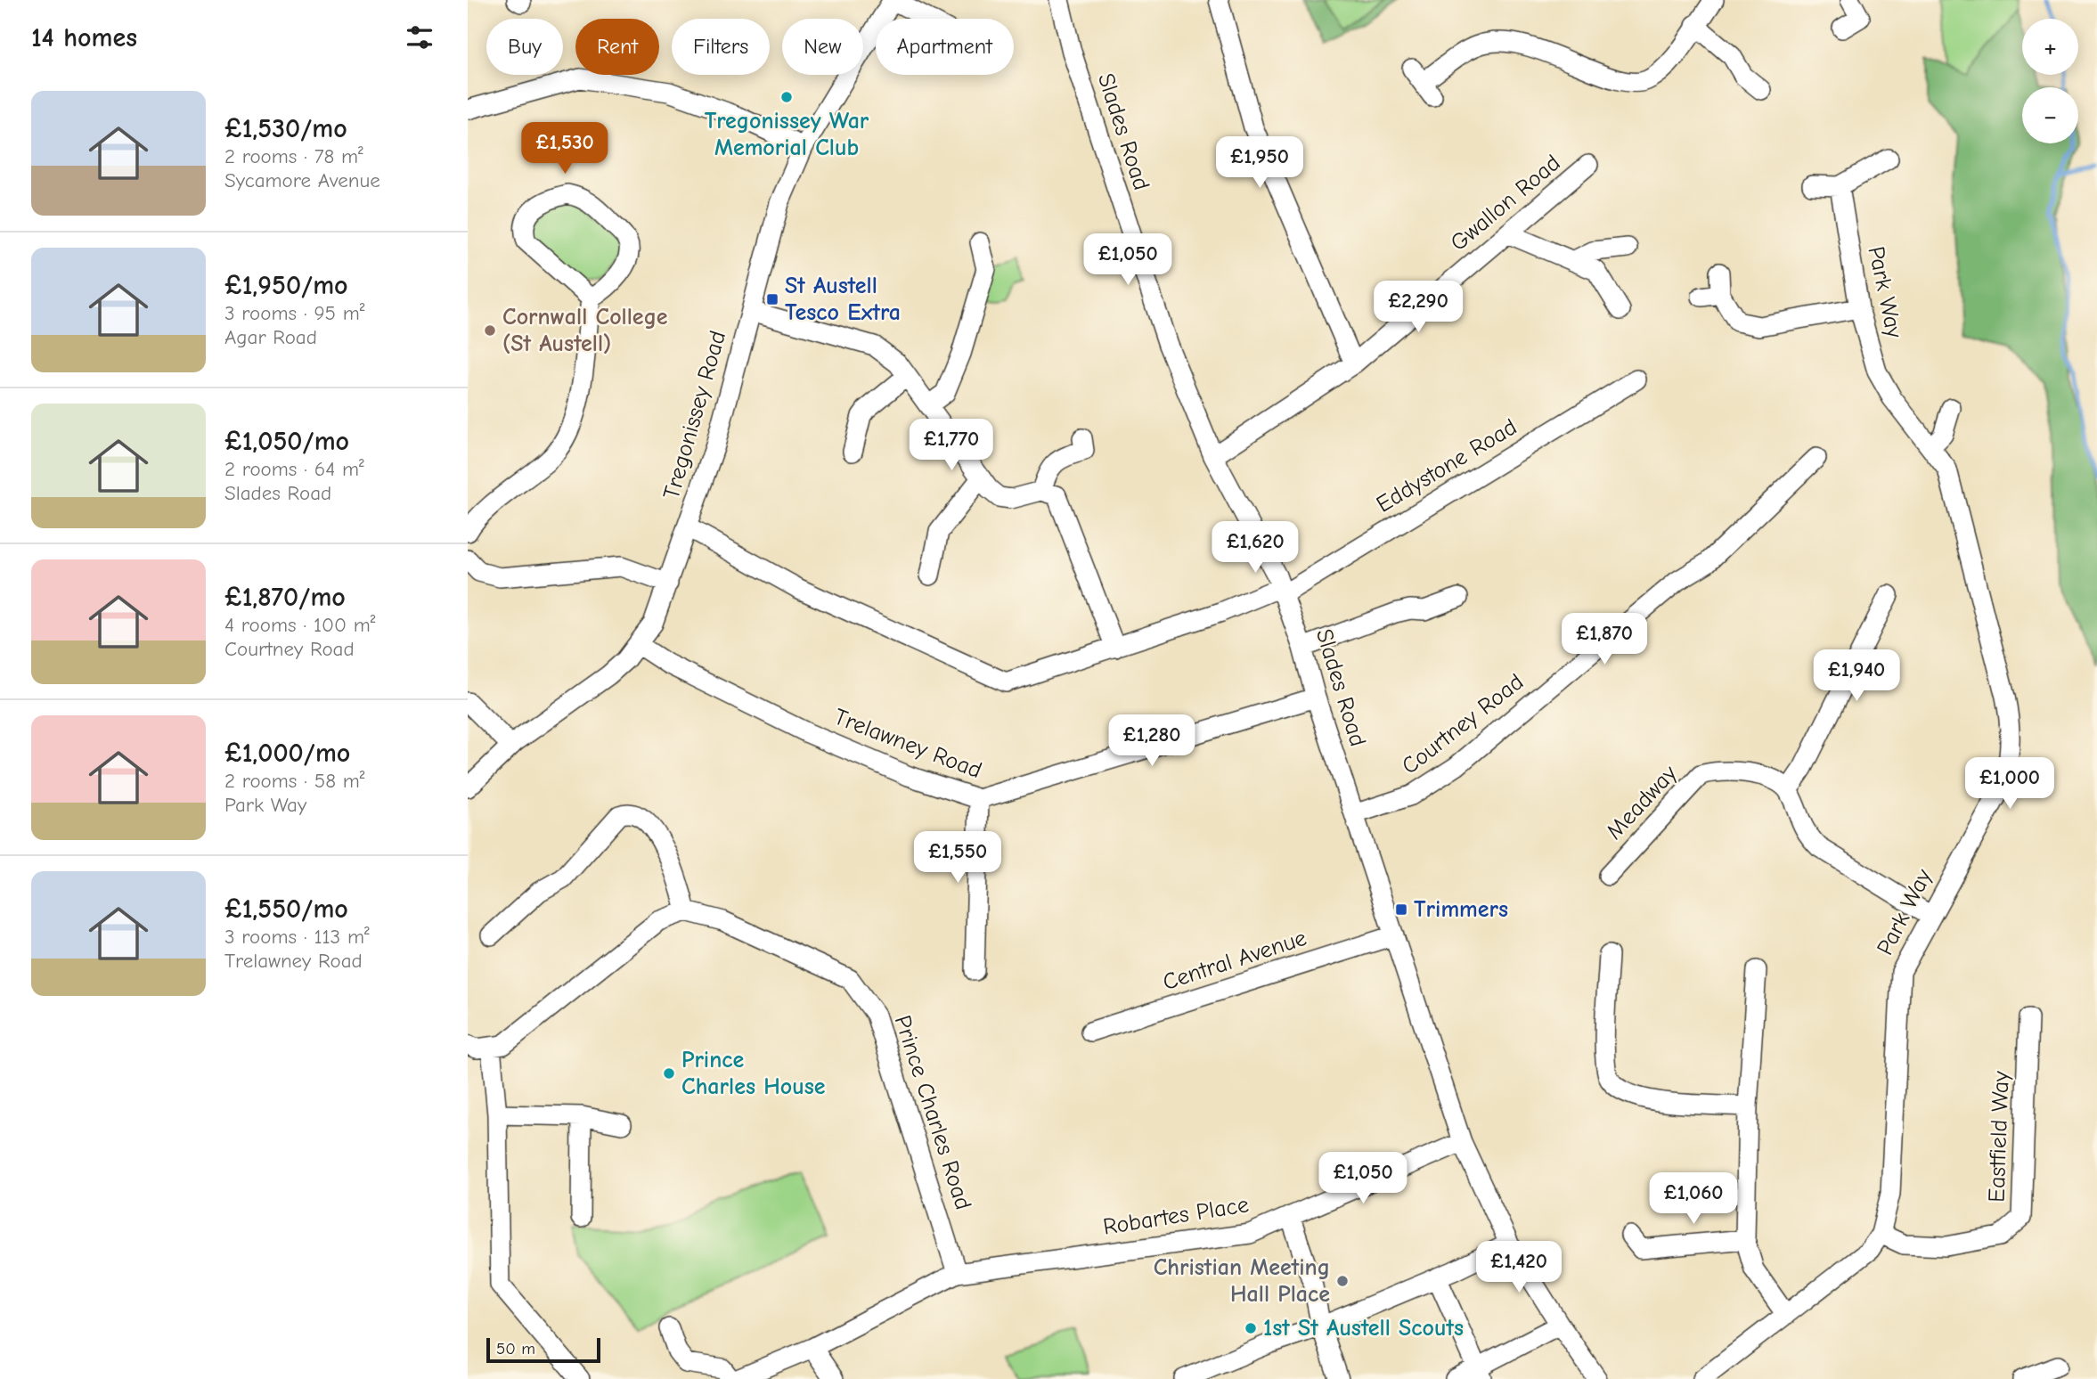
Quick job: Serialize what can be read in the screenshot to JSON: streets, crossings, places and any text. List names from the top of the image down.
{
  "streets": {
    "street": [
      "Slades Road",
      "Gwallon Road",
      "Park Way",
      "Tregonissey Road",
      "Eddystone Road",
      "Courtney Road",
      "Trelawney Road",
      "Meadway",
      "Central Avenue",
      "Prince Charles Road",
      "Eastfield Way",
      "Robartes Place"
    ]
  },
  "crossings": [
    ["Slades Road", "Gwallon Road"],
    ["Slades Road", "Eddystone Road"],
    ["Slades Road", "Courtney Road"],
    ["Slades Road", "Trelawney Road"],
    ["Slades Road", "Central Avenue"],
    ["Slades Road", "Robartes Place"],
    ["Park Way", "Eastfield Way"],
    ["Tregonissey Road", "Eddystone Road"],
    ["Tregonissey Road", "Trelawney Road"],
    ["Prince Charles Road", "Robartes Place"]
  ],
  "places": {
    "other": [
      "Tregonissey War Memorial Club",
      "Cornwall College (St Austell)",
      "Prince Charles House",
      "Christian Meeting Hall Place",
      "1st St Austell Scouts"
    ],
    "transit": ["St Austell Tesco Extra", "Trimmers"]
  },
  "scale_bar": "50 m",
  "page": {
    "heading": "14 homes",
    "map_buttons": ["+", "−"],
    "chip": [
      "Buy",
      "Rent",
      "Filters",
      "New",
      "Apartment"
    ],
    "list": [
      {
        "name": "£1,530/mo",
        "note": "2 rooms · 78 m² · Sycamore Avenue"
      },
      {
        "name": "£1,950/mo",
        "note": "3 rooms · 95 m² · Agar Road"
      },
      {
        "name": "£1,050/mo",
        "note": "2 rooms · 64 m² · Slades Road"
      },
      {
        "name": "£1,870/mo",
        "note": "4 rooms · 100 m² · Courtney Road"
      },
      {
        "name": "£1,000/mo",
        "note": "2 rooms · 58 m² · Park Way"
      },
      {
        "name": "£1,550/mo",
        "note": "3 rooms · 113 m² · Trelawney Road"
      }
    ],
    "price": [
      "£1,530",
      "£1,950",
      "£1,050",
      "£2,290",
      "£1,770",
      "£1,620",
      "£1,870",
      "£1,940",
      "£1,280",
      "£1,000",
      "£1,550",
      "£1,050",
      "£1,060",
      "£1,420"
    ],
    "scale": "50 m"
  }
}
